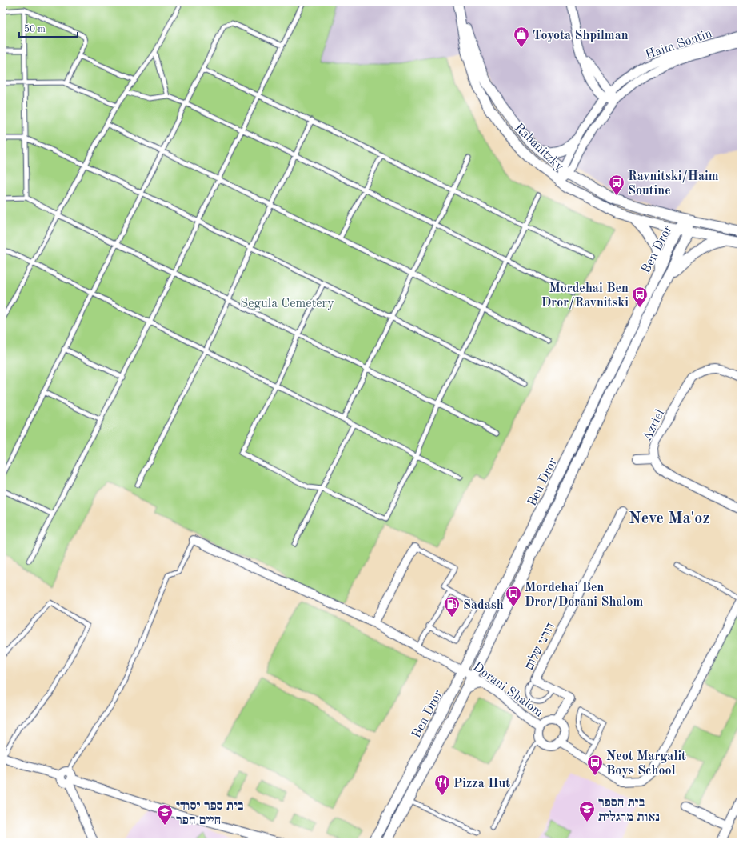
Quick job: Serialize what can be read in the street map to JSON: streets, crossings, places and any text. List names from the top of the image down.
{
  "streets": {
    "street": [
      "Haim Soutin",
      "Rabanitzky",
      "Ben Dror",
      "Azriel",
      "דורני שלום",
      "Dorani Shalom"
    ]
  },
  "crossings": [
    ["Haim Soutin", "Rabanitzky"],
    ["Rabanitzky", "Ben Dror"],
    ["Ben Dror", "Dorani Shalom"],
    ["דורני שלום", "Dorani Shalom"]
  ],
  "districts": ["Neve Ma'oz"],
  "parks": ["Segula Cemetery"],
  "places": {
    "shop": ["Toyota Shpilman"],
    "bus stop": [
      "Ravnitski/Haim Soutine",
      "Mordehai Ben Dror/Ravnitski",
      "Mordehai Ben Dror/Dorani Shalom",
      "Neot Margalit Boys School"
    ],
    "fuel station": ["Sadash"],
    "restaurant": ["Pizza Hut"],
    "school or university": ["בית הספר נאות מרגלית", "בית ספר יסודי חיים חפר"]
  },
  "scale_bar": "50 m"
}
